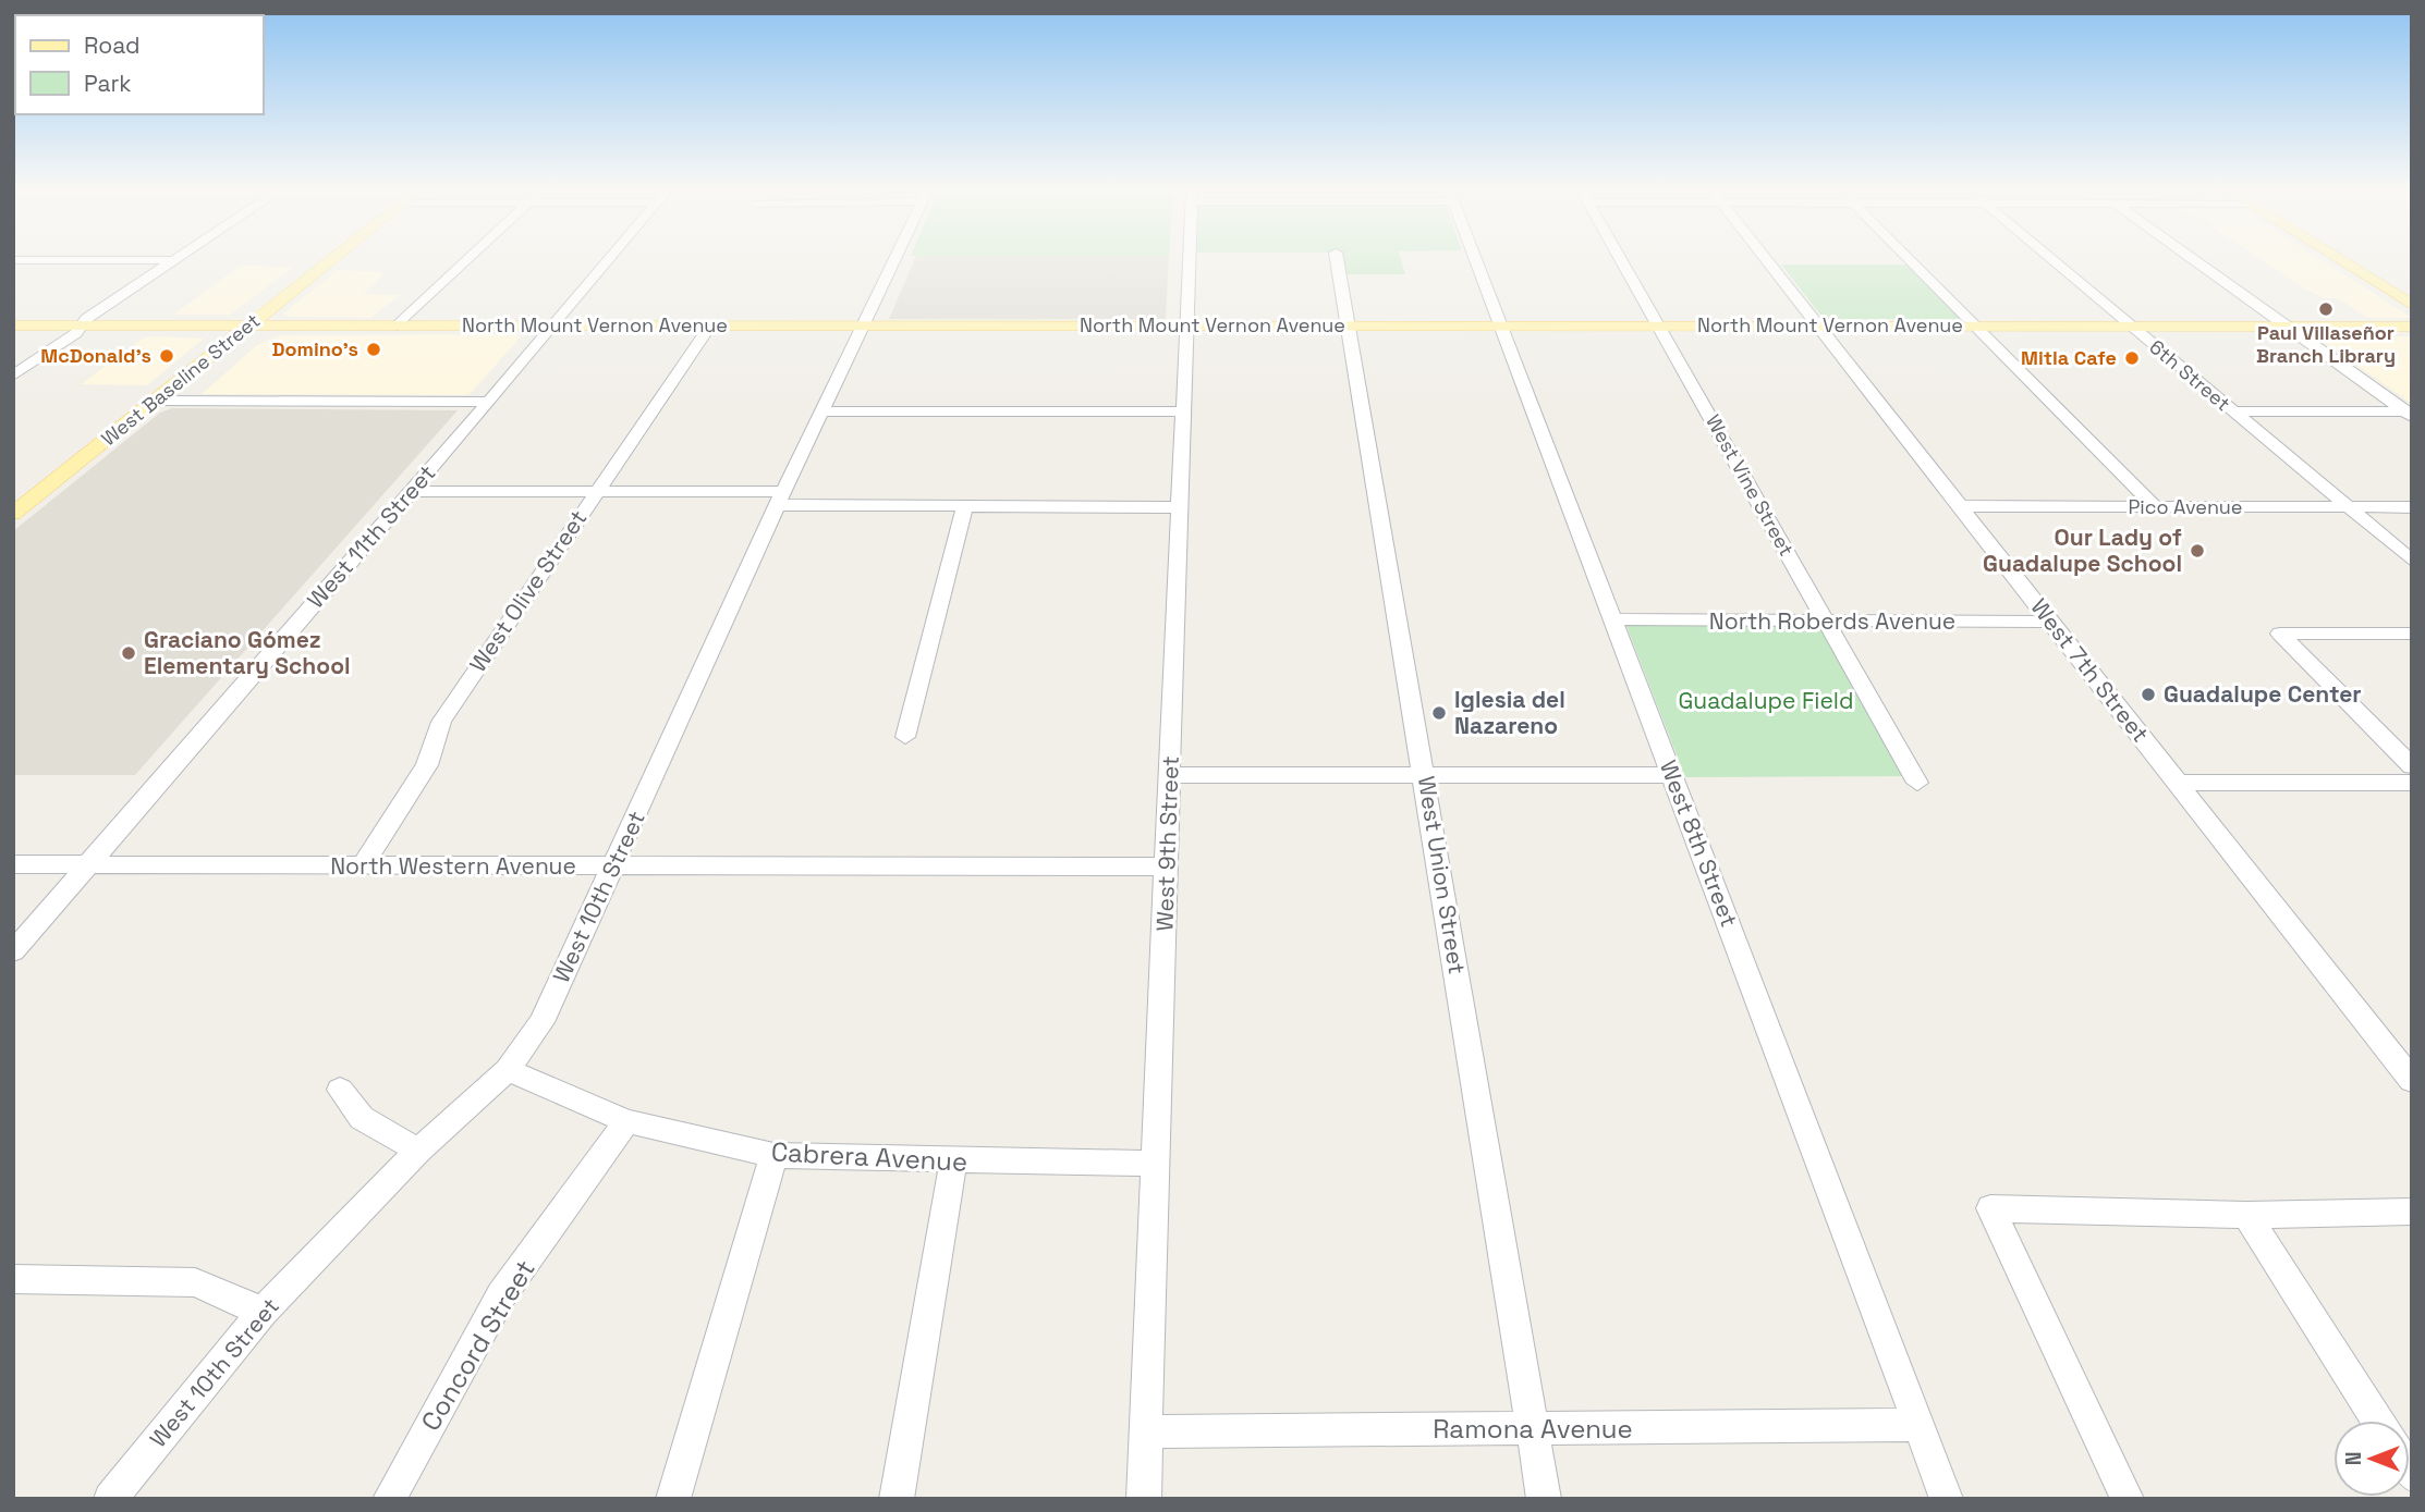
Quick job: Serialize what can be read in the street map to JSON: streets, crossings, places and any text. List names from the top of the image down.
{
  "streets": {
    "main road": ["North Mount Vernon Avenue", "West Baseline Street"],
    "street": [
      "6th Street",
      "West Vine Street",
      "Pico Avenue",
      "West 11th Street",
      "West Olive Street",
      "North Roberds Avenue",
      "West 7th Street",
      "West 9th Street",
      "West 8th Street",
      "North Western Avenue",
      "West Union Street",
      "West 10th Street",
      "Cabrera Avenue",
      "Concord Street",
      "Ramona Avenue"
    ]
  },
  "crossings": [
    ["North Mount Vernon Avenue", "6th Street"],
    ["North Mount Vernon Avenue", "West Baseline Street"],
    ["North Mount Vernon Avenue", "West Vine Street"],
    ["North Mount Vernon Avenue", "West 11th Street"],
    ["North Mount Vernon Avenue", "West Olive Street"],
    ["North Mount Vernon Avenue", "West 7th Street"],
    ["North Mount Vernon Avenue", "West 9th Street"],
    ["North Mount Vernon Avenue", "West 8th Street"],
    ["North Mount Vernon Avenue", "West Union Street"],
    ["North Mount Vernon Avenue", "West 10th Street"],
    ["6th Street", "Pico Avenue"],
    ["West Vine Street", "North Roberds Avenue"],
    ["Pico Avenue", "West 7th Street"],
    ["West 11th Street", "North Western Avenue"],
    ["West Olive Street", "North Western Avenue"],
    ["North Roberds Avenue", "West 7th Street"],
    ["North Roberds Avenue", "West 8th Street"],
    ["West 9th Street", "North Western Avenue"],
    ["West 9th Street", "Cabrera Avenue"],
    ["West 9th Street", "Ramona Avenue"],
    ["West 8th Street", "Ramona Avenue"],
    ["North Western Avenue", "West 10th Street"],
    ["West Union Street", "Ramona Avenue"],
    ["West 10th Street", "Cabrera Avenue"],
    ["Cabrera Avenue", "Concord Street"]
  ],
  "parks": ["Guadalupe Field"],
  "places": [
    "Paul Villaseñor Branch Library",
    "Domino's",
    "McDonald's",
    "Mitla Cafe",
    "Our Lady of Guadalupe School",
    "Graciano Gómez Elementary School",
    "Guadalupe Center",
    "Iglesia del Nazareno"
  ],
  "legend": ["Road", "Park"],
  "north": "left"
}
